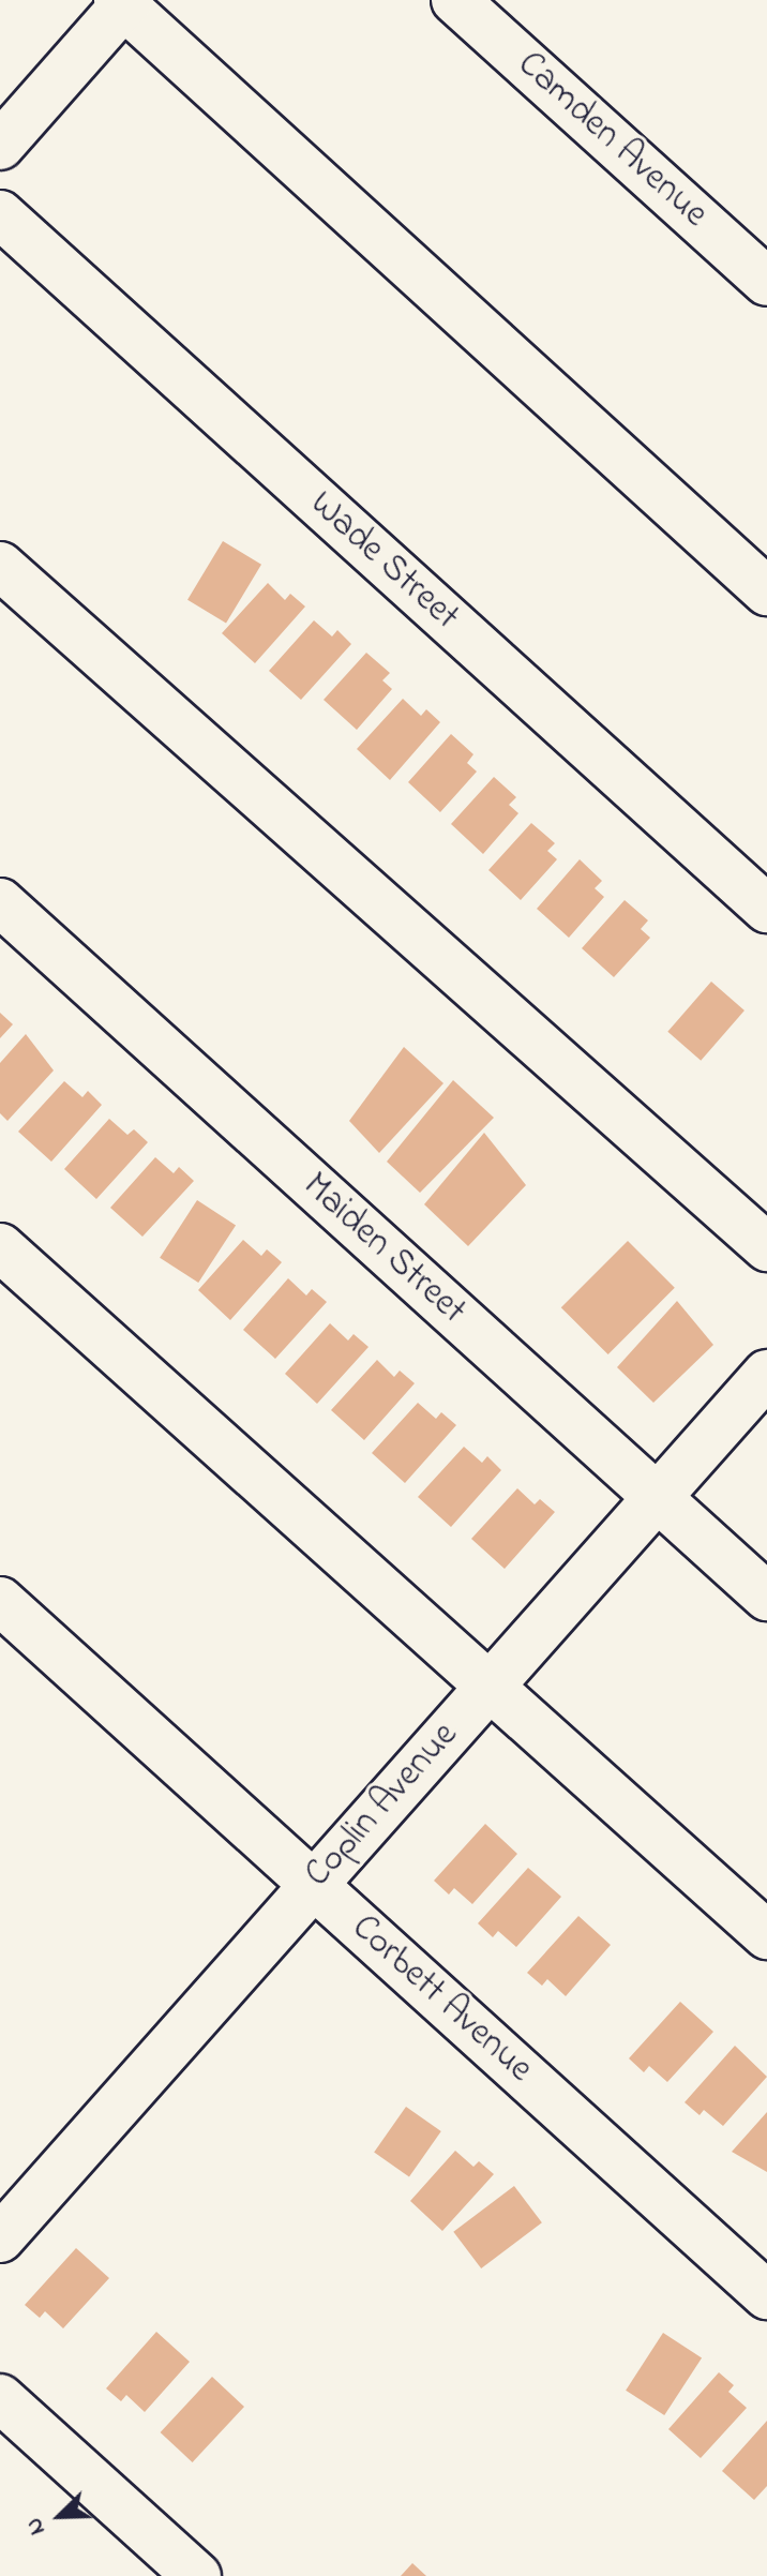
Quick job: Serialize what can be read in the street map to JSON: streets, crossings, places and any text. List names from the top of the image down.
{
  "streets": {
    "street": [
      "Camden Avenue",
      "Wade Street",
      "Maiden Street",
      "Coplin Avenue",
      "Corbett Avenue"
    ]
  },
  "crossings": [
    ["Maiden Street", "Coplin Avenue"],
    ["Coplin Avenue", "Corbett Avenue"]
  ],
  "north": "bottom left"
}
